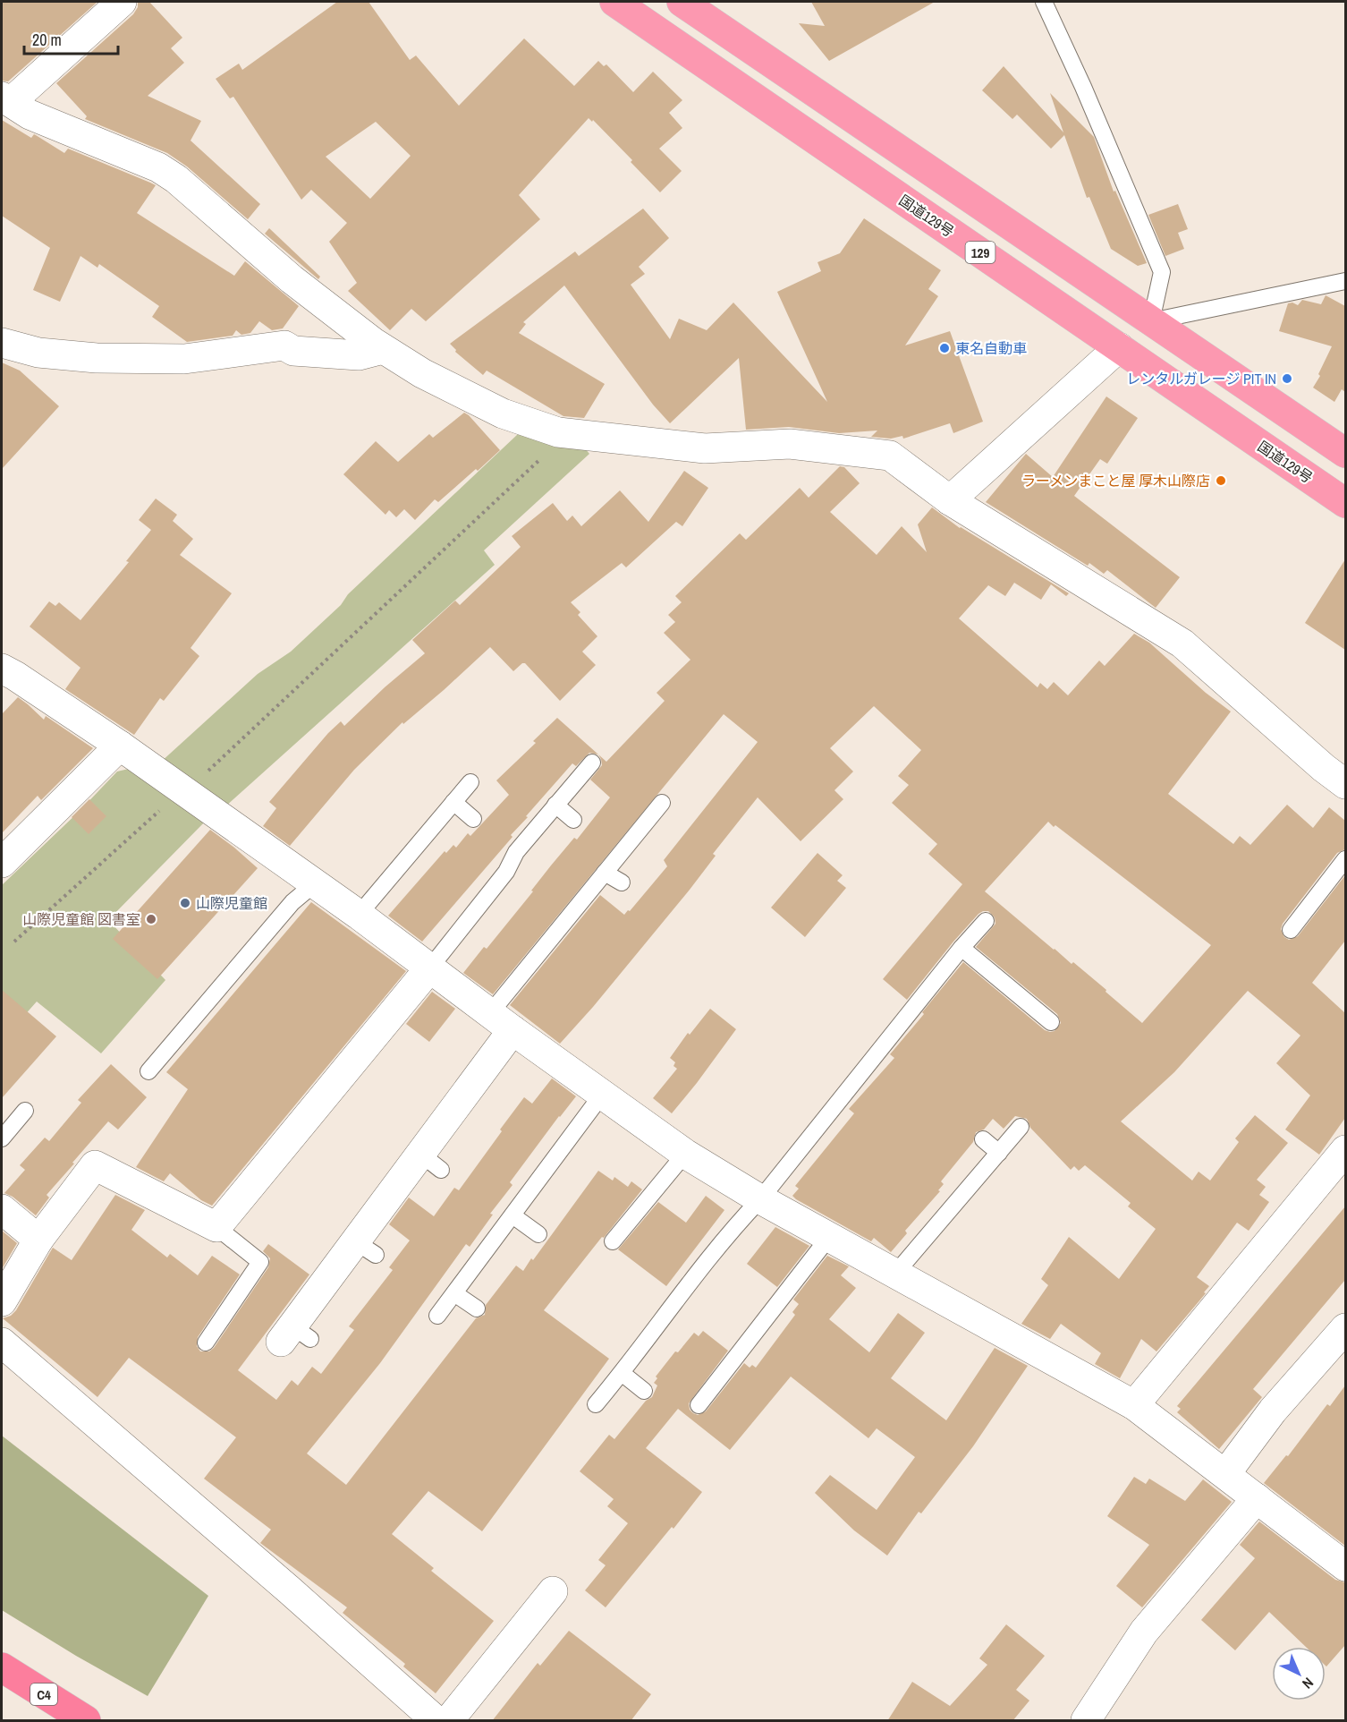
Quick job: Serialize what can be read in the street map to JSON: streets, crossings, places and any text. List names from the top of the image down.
{
  "streets": {
    "highway": ["国道129号", "129", "C4"]
  },
  "places": [
    "東名自動車",
    "レンタルガレージ PIT IN",
    "ラーメンまこと屋 厚木山際店",
    "山際児童館",
    "山際児童館 図書室"
  ],
  "scale_bar": "20 m",
  "north": "bottom right"
}
